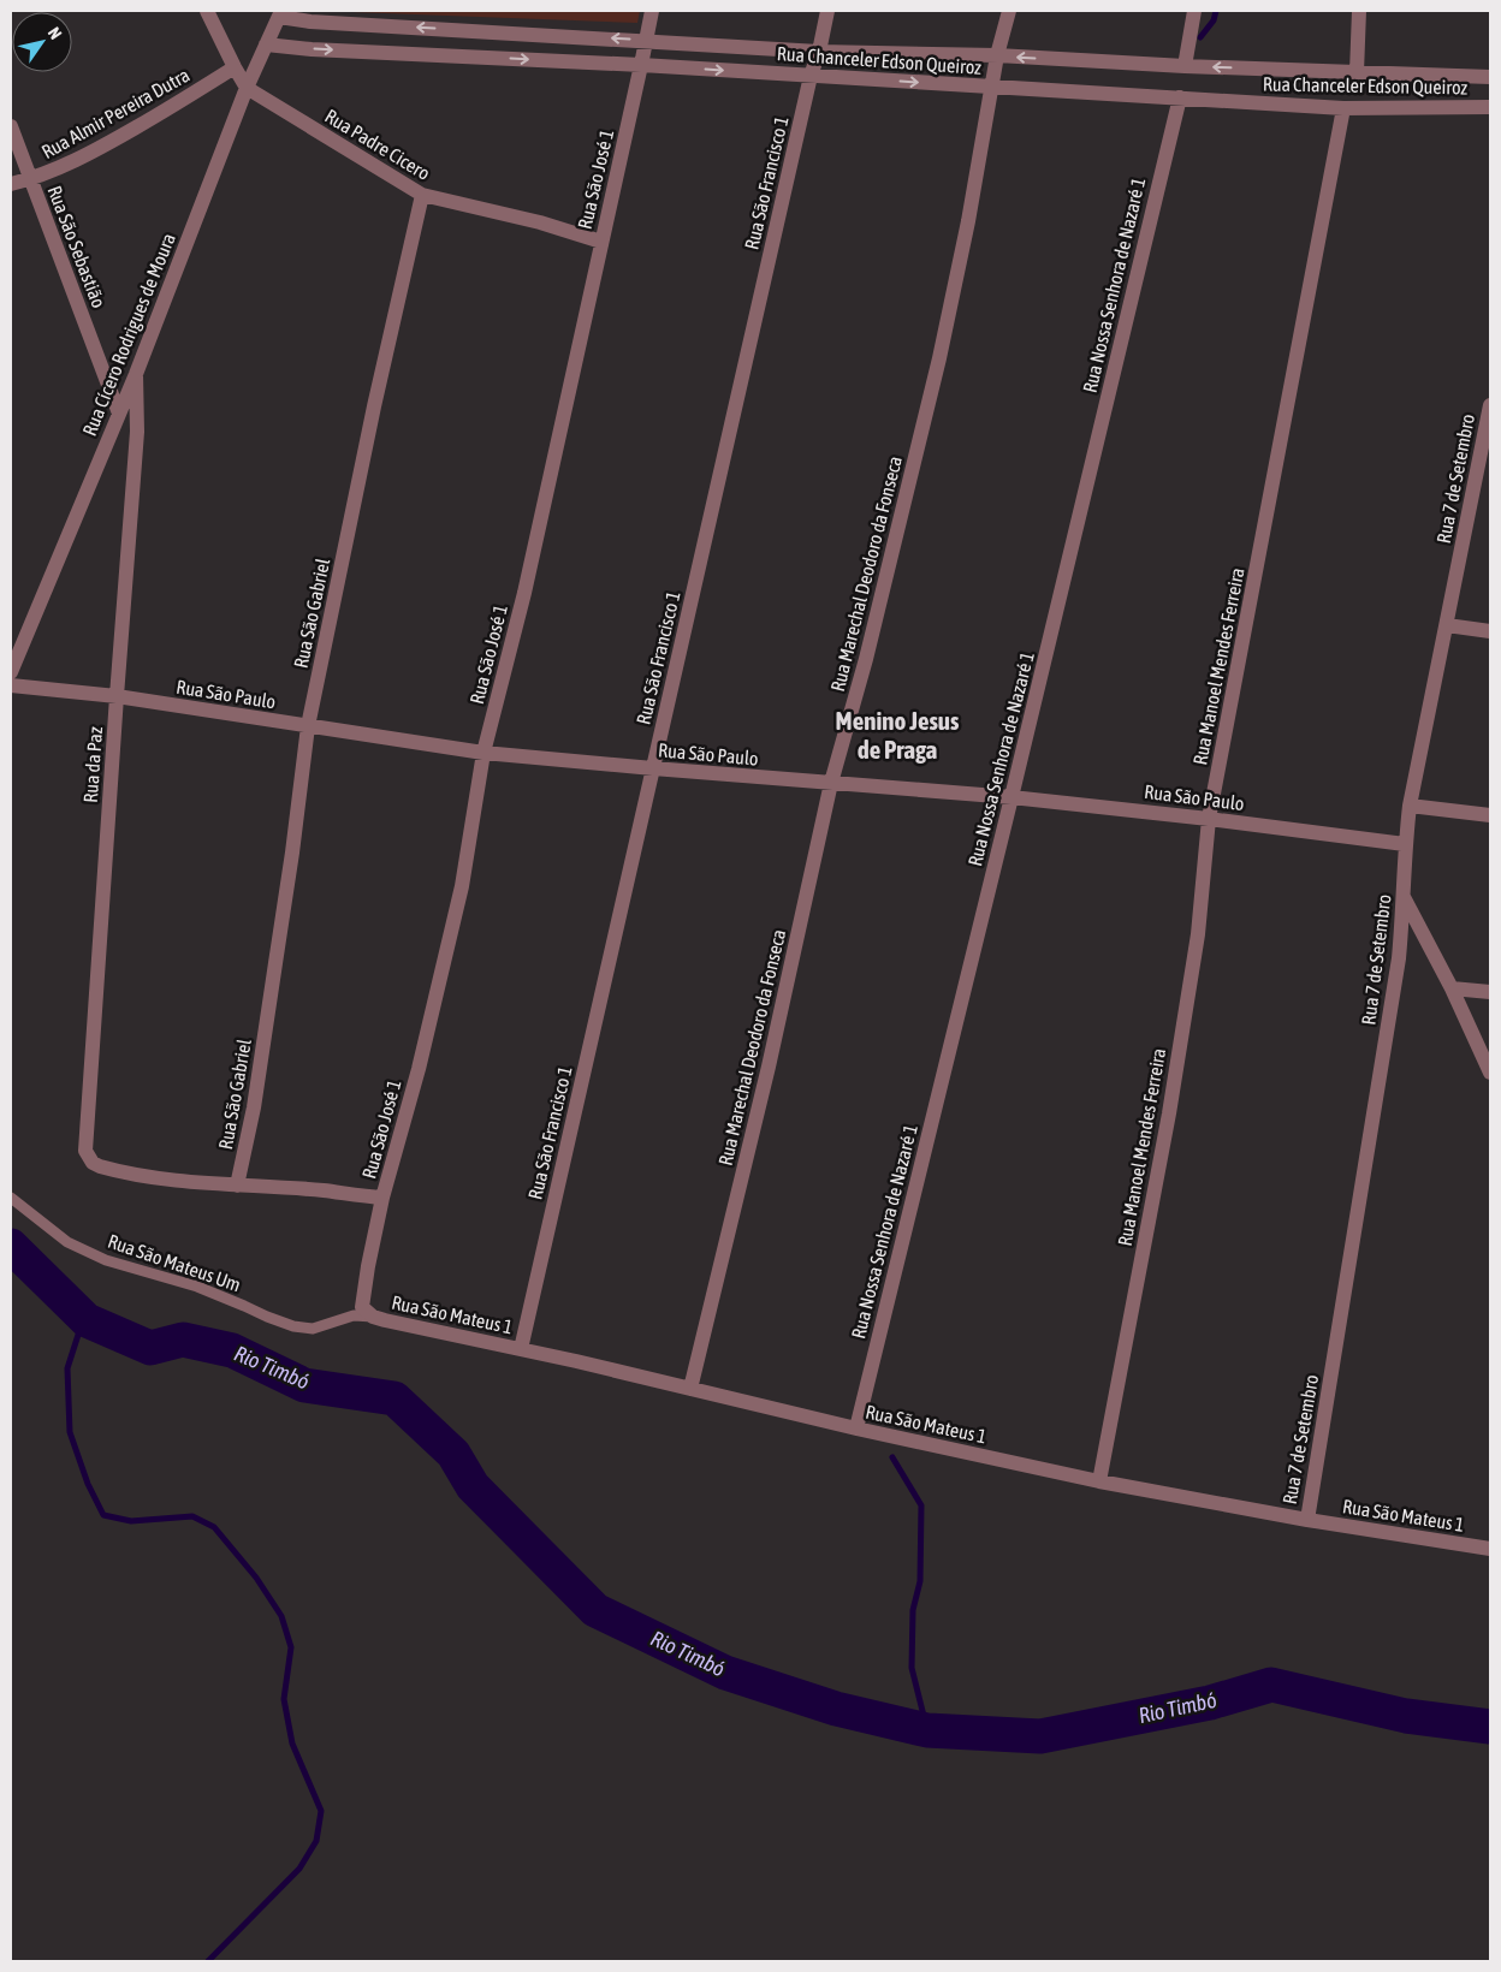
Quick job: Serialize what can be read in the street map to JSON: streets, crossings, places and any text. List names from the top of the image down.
{
  "streets": {
    "street": [
      "Rua Chanceler Edson Queiroz",
      "Rua Almir Pereira Dutra",
      "Rua Padre Cicero",
      "Rua São José 1",
      "Rua São Francisco 1",
      "Rua São Sebastião",
      "Rua Nossa Senhora de Nazaré 1",
      "Rua Cícero Rodrigues de Moura",
      "Rua 7 de Setembro",
      "Rua Marechal Deodoro da Fonseca",
      "Rua São Gabriel",
      "Rua Manoel Mendes Ferreira",
      "Rua São Paulo",
      "Rua da Paz",
      "Rua São Mateus 1"
    ],
    "lane": ["Rua São Mateus Um"]
  },
  "crossings": [
    ["Rua Chanceler Edson Queiroz", "Rua São José 1"],
    ["Rua Chanceler Edson Queiroz", "Rua São Francisco 1"],
    ["Rua Chanceler Edson Queiroz", "Rua Nossa Senhora de Nazaré 1"],
    ["Rua Chanceler Edson Queiroz", "Rua Cícero Rodrigues de Moura"],
    ["Rua Chanceler Edson Queiroz", "Rua Marechal Deodoro da Fonseca"],
    ["Rua Chanceler Edson Queiroz", "Rua Manoel Mendes Ferreira"],
    ["Rua Almir Pereira Dutra", "Rua São Sebastião"],
    ["Rua Padre Cicero", "Rua São José 1"],
    ["Rua Padre Cicero", "Rua Cícero Rodrigues de Moura"],
    ["Rua Padre Cicero", "Rua São Gabriel"],
    ["Rua São José 1", "Rua São Paulo"],
    ["Rua São José 1", "Rua São Mateus Um"],
    ["Rua São José 1", "Rua São Mateus 1"],
    ["Rua São Francisco 1", "Rua São Paulo"],
    ["Rua São Francisco 1", "Rua São Mateus 1"],
    ["Rua São Sebastião", "Rua Cícero Rodrigues de Moura"],
    ["Rua Nossa Senhora de Nazaré 1", "Rua São Paulo"],
    ["Rua Nossa Senhora de Nazaré 1", "Rua São Mateus 1"],
    ["Rua Cícero Rodrigues de Moura", "Rua da Paz"],
    ["Rua 7 de Setembro", "Rua São Paulo"],
    ["Rua 7 de Setembro", "Rua São Mateus 1"],
    ["Rua Marechal Deodoro da Fonseca", "Rua São Paulo"],
    ["Rua Marechal Deodoro da Fonseca", "Rua São Mateus 1"],
    ["Rua São Gabriel", "Rua São Paulo"],
    ["Rua São Gabriel", "Rua da Paz"],
    ["Rua Manoel Mendes Ferreira", "Rua São Paulo"],
    ["Rua Manoel Mendes Ferreira", "Rua São Mateus 1"],
    ["Rua São Paulo", "Rua da Paz"],
    ["Rua São Mateus Um", "Rua São Mateus 1"]
  ],
  "districts": ["Menino Jesus de Praga"],
  "water": ["Rio Timbó"],
  "north": "top right"
}
